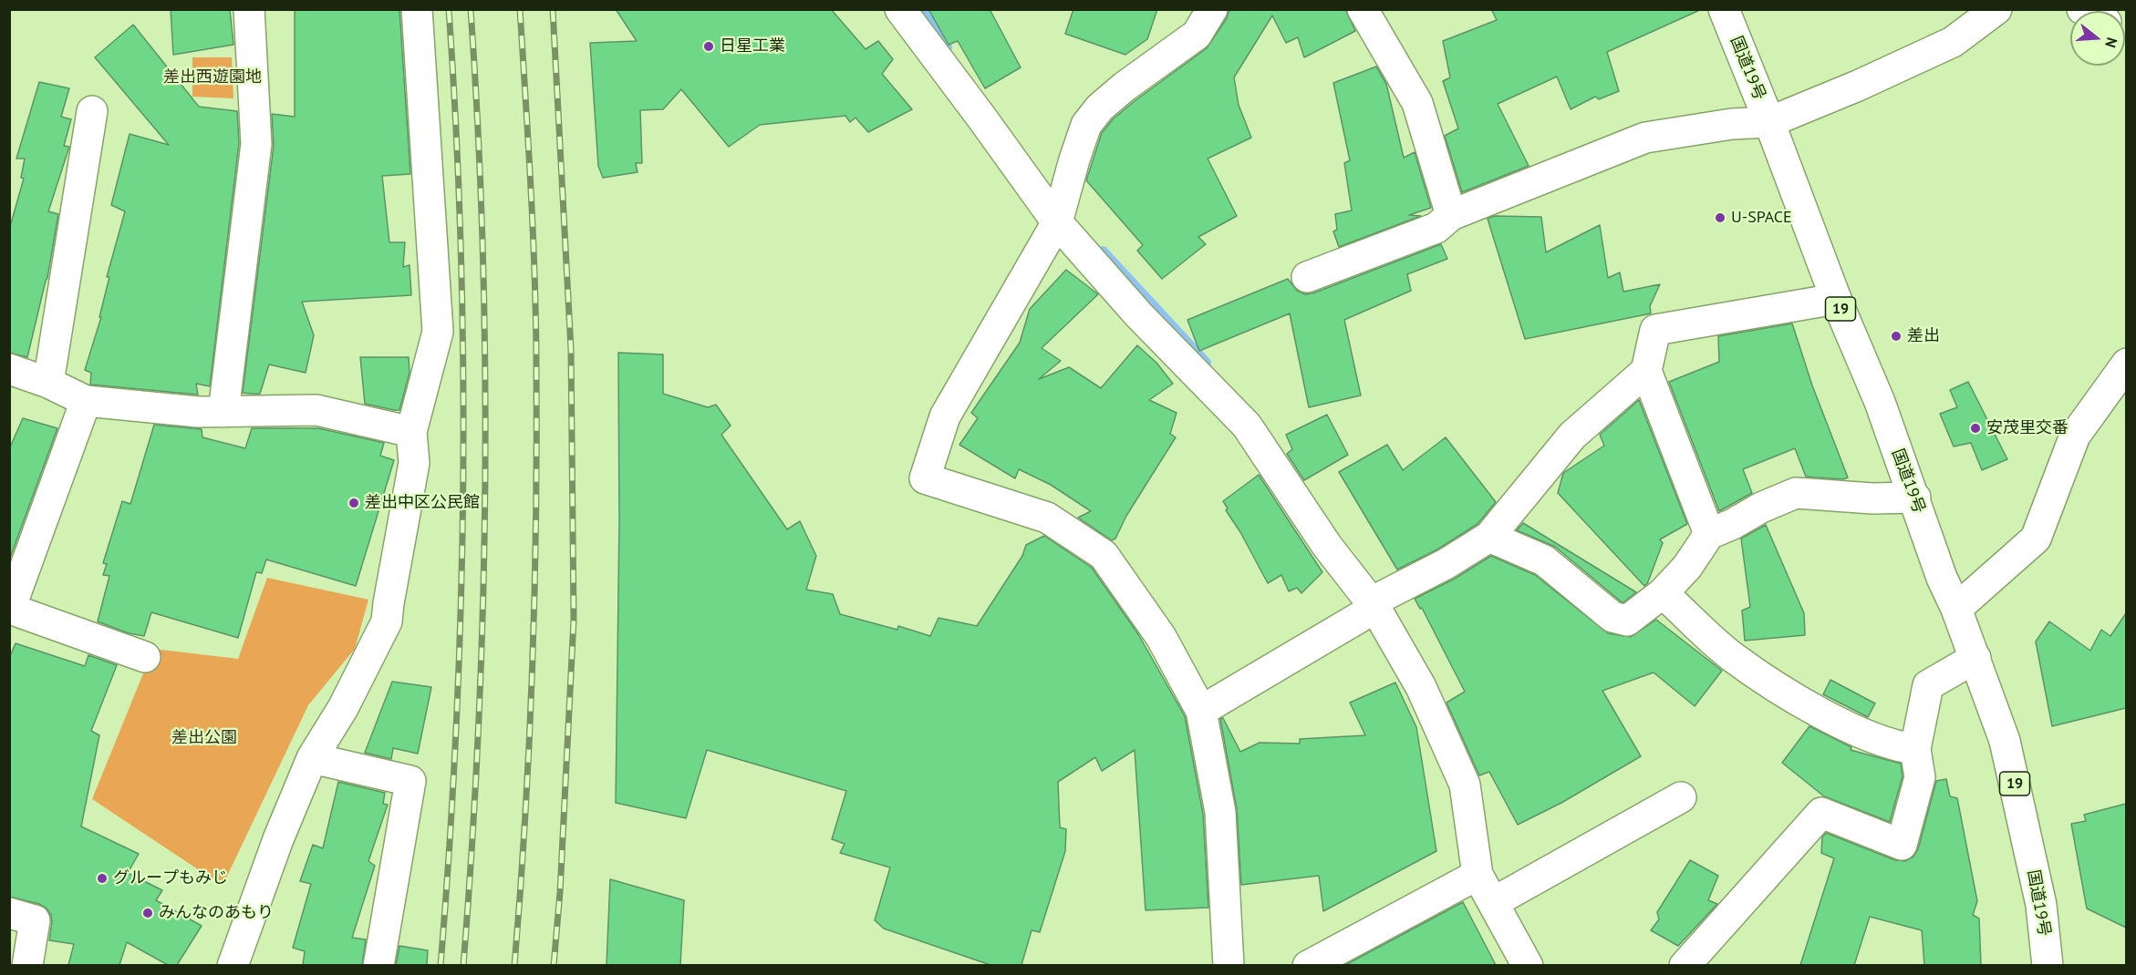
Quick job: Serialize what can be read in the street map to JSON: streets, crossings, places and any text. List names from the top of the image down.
{
  "streets": {
    "main road": ["国道19号", "19"]
  },
  "parks": ["差出西遊園地", "差出公園"],
  "places": [
    "日星工業",
    "U-SPACE",
    "差出",
    "安茂里交番",
    "差出中区公民館",
    "グループもみじ",
    "みんなのあもり"
  ],
  "north": "right"
}
